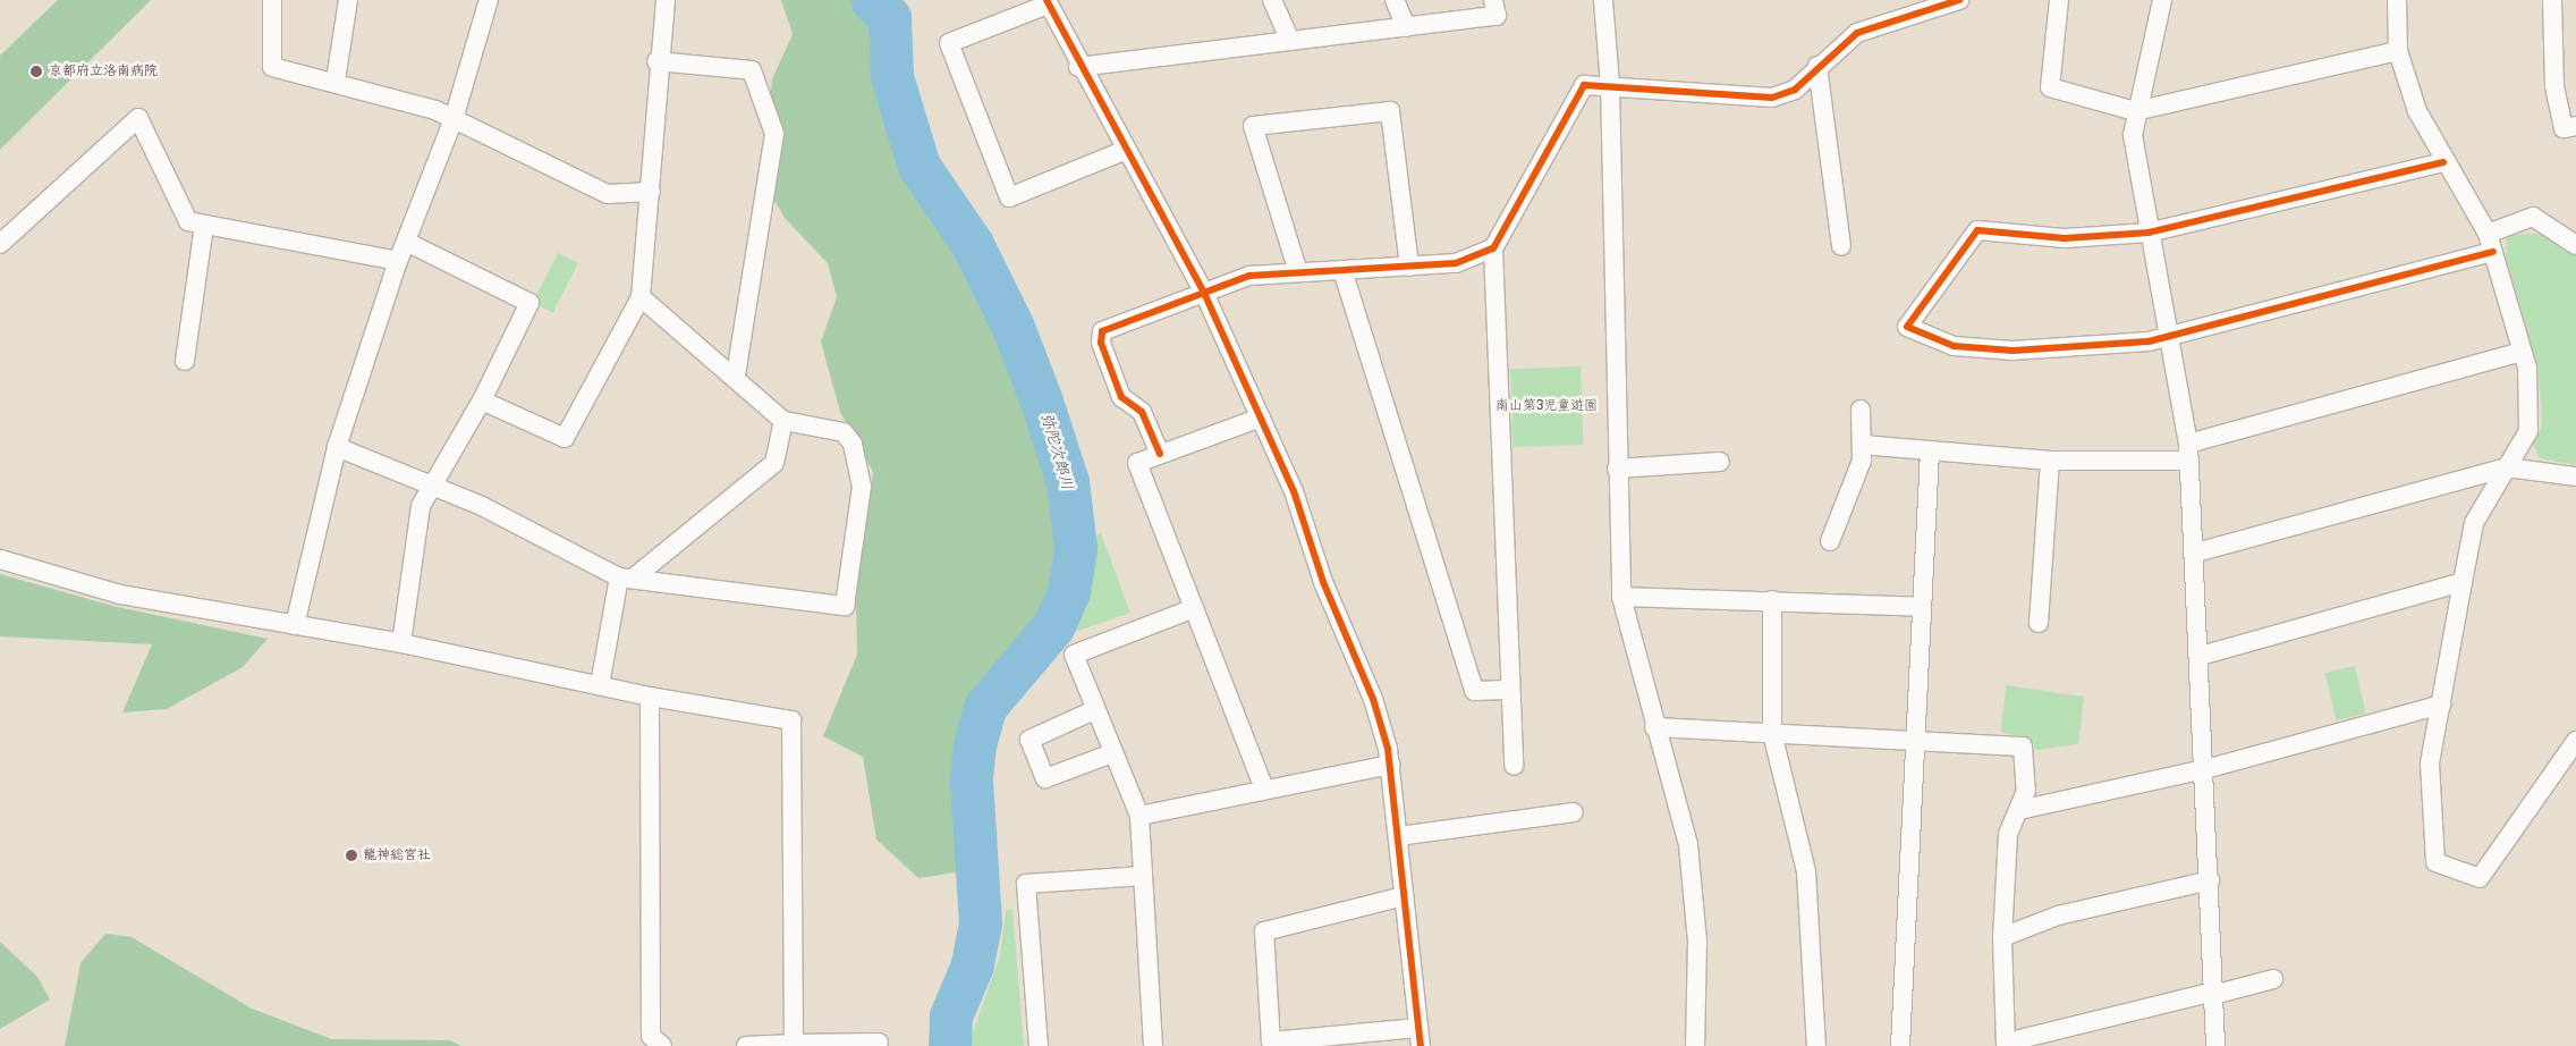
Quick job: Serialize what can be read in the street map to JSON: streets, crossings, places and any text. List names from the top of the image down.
{
  "water": ["弥陀次郎川"],
  "parks": ["南山第3児童遊園"],
  "places": ["京都府立洛南病院", "龍神総宮社"]
}
